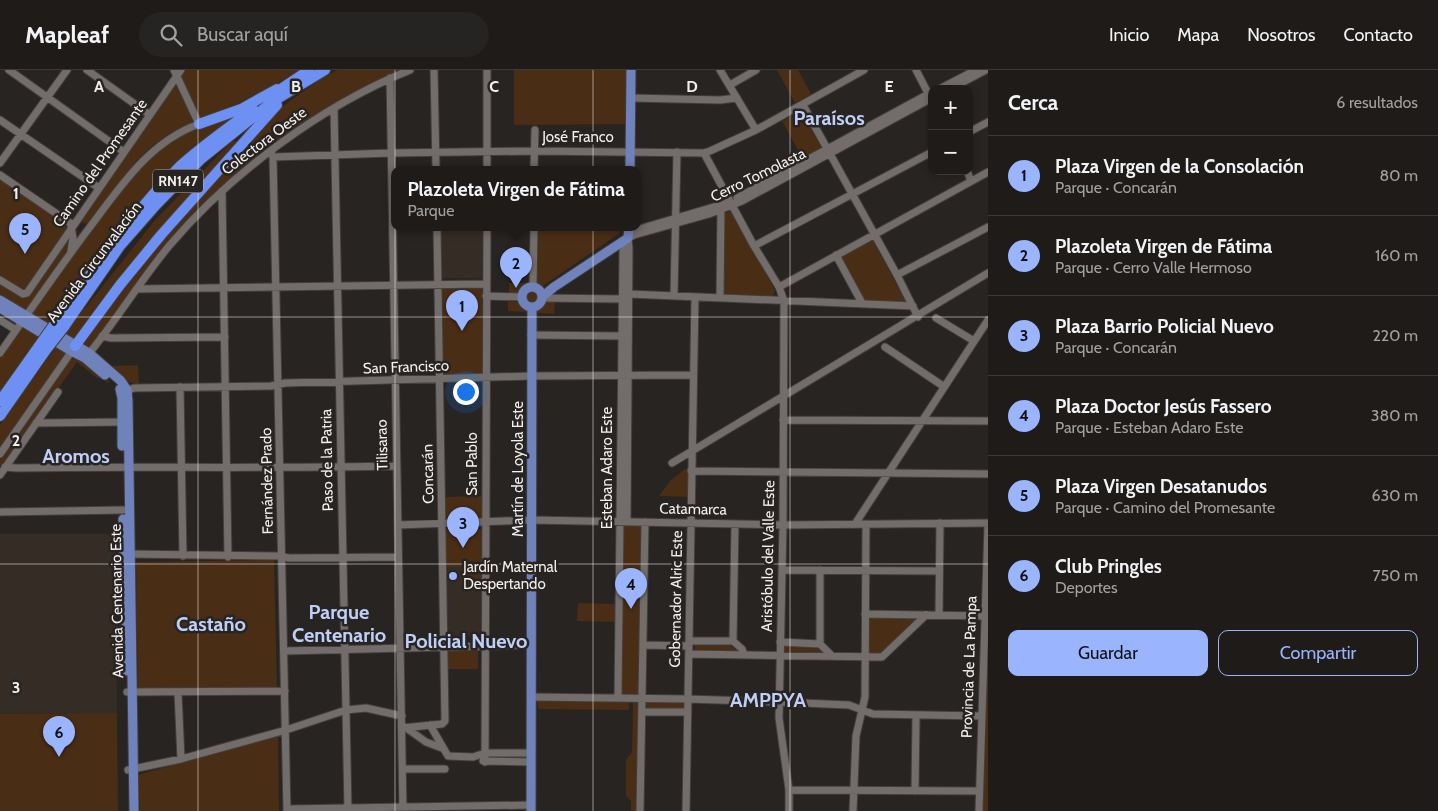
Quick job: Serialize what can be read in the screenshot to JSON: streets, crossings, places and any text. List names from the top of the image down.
{
  "streets": {
    "highway": ["RN147", "Avenida Circunvalación"],
    "main road": ["Cerro Tomolasta", "Martín de Loyola Este", "Avenida Centenario Este"],
    "street": [
      "José Franco",
      "Colectora Oeste",
      "Camino del Promesante",
      "San Francisco",
      "Tilisarao",
      "Paso de la Patria",
      "San Pablo",
      "Esteban Adaro Este",
      "Concarán",
      "Fernández Prado",
      "Catamarca",
      "Aristóbulo del Valle Este",
      "Gobernador Alric Este",
      "Provincia de La Pampa"
    ]
  },
  "crossings": [
    ["José Franco", "Colectora Oeste"],
    ["José Franco", "Tilisarao"],
    ["José Franco", "Paso de la Patria"],
    ["José Franco", "Fernández Prado"],
    ["José Franco", "Aristóbulo del Valle Este"],
    ["Colectora Oeste", "Tilisarao"],
    ["Colectora Oeste", "Paso de la Patria"],
    ["Colectora Oeste", "Fernández Prado"],
    ["Cerro Tomolasta", "Esteban Adaro Este"],
    ["Cerro Tomolasta", "Martín de Loyola Este"],
    ["Cerro Tomolasta", "Aristóbulo del Valle Este"],
    ["San Francisco", "Tilisarao"],
    ["San Francisco", "Paso de la Patria"],
    ["San Francisco", "San Pablo"],
    ["San Francisco", "Esteban Adaro Este"],
    ["San Francisco", "Martín de Loyola Este"],
    ["San Francisco", "Concarán"],
    ["San Francisco", "Fernández Prado"],
    ["San Francisco", "Gobernador Alric Este"],
    ["San Francisco", "Avenida Centenario Este"],
    ["Tilisarao", "Catamarca"],
    ["San Pablo", "Catamarca"],
    ["Esteban Adaro Este", "Catamarca"],
    ["Martín de Loyola Este", "Catamarca"],
    ["Concarán", "Catamarca"],
    ["Catamarca", "Aristóbulo del Valle Este"],
    ["Catamarca", "Gobernador Alric Este"],
    ["Catamarca", "Provincia de La Pampa"]
  ],
  "districts": [
    "Paraísos",
    "Aromos",
    "Parque Centenario",
    "Castaño",
    "Policial Nuevo",
    "AMPPYA"
  ],
  "places": ["Jardín Maternal Despertando"],
  "page": {
    "header": "Mapleaf",
    "search": "Buscar aquí",
    "nav": [
      "Inicio",
      "Mapa",
      "Nosotros",
      "Contacto"
    ],
    "heading": ["Cerca", "6 resultados"],
    "map_buttons": ["+", "−"],
    "list": [
      {
        "mark": "1",
        "name": "Plaza Virgen de la Consolación",
        "note": "Parque · Concarán",
        "value": "80 m"
      },
      {
        "mark": "2",
        "name": "Plazoleta Virgen de Fátima",
        "note": "Parque · Cerro Valle Hermoso",
        "value": "160 m"
      },
      {
        "mark": "3",
        "name": "Plaza Barrio Policial Nuevo",
        "note": "Parque · Concarán",
        "value": "220 m"
      },
      {
        "mark": "4",
        "name": "Plaza Doctor Jesús Fassero",
        "note": "Parque · Esteban Adaro Este",
        "value": "380 m"
      },
      {
        "mark": "5",
        "name": "Plaza Virgen Desatanudos",
        "note": "Parque · Camino del Promesante",
        "value": "630 m"
      },
      {
        "mark": "6",
        "name": "Club Pringles",
        "note": "Deportes",
        "value": "750 m"
      }
    ],
    "popup": ["Plazoleta Virgen de Fátima", "Parque"],
    "pins": [
      "5",
      "2",
      "1",
      "3",
      "4",
      "6"
    ],
    "buttons": ["Guardar", "Compartir"]
  },
  "grid": {
    "columns": [
      "A",
      "B",
      "C",
      "D",
      "E"
    ],
    "rows": ["1", "2", "3"]
  }
}
